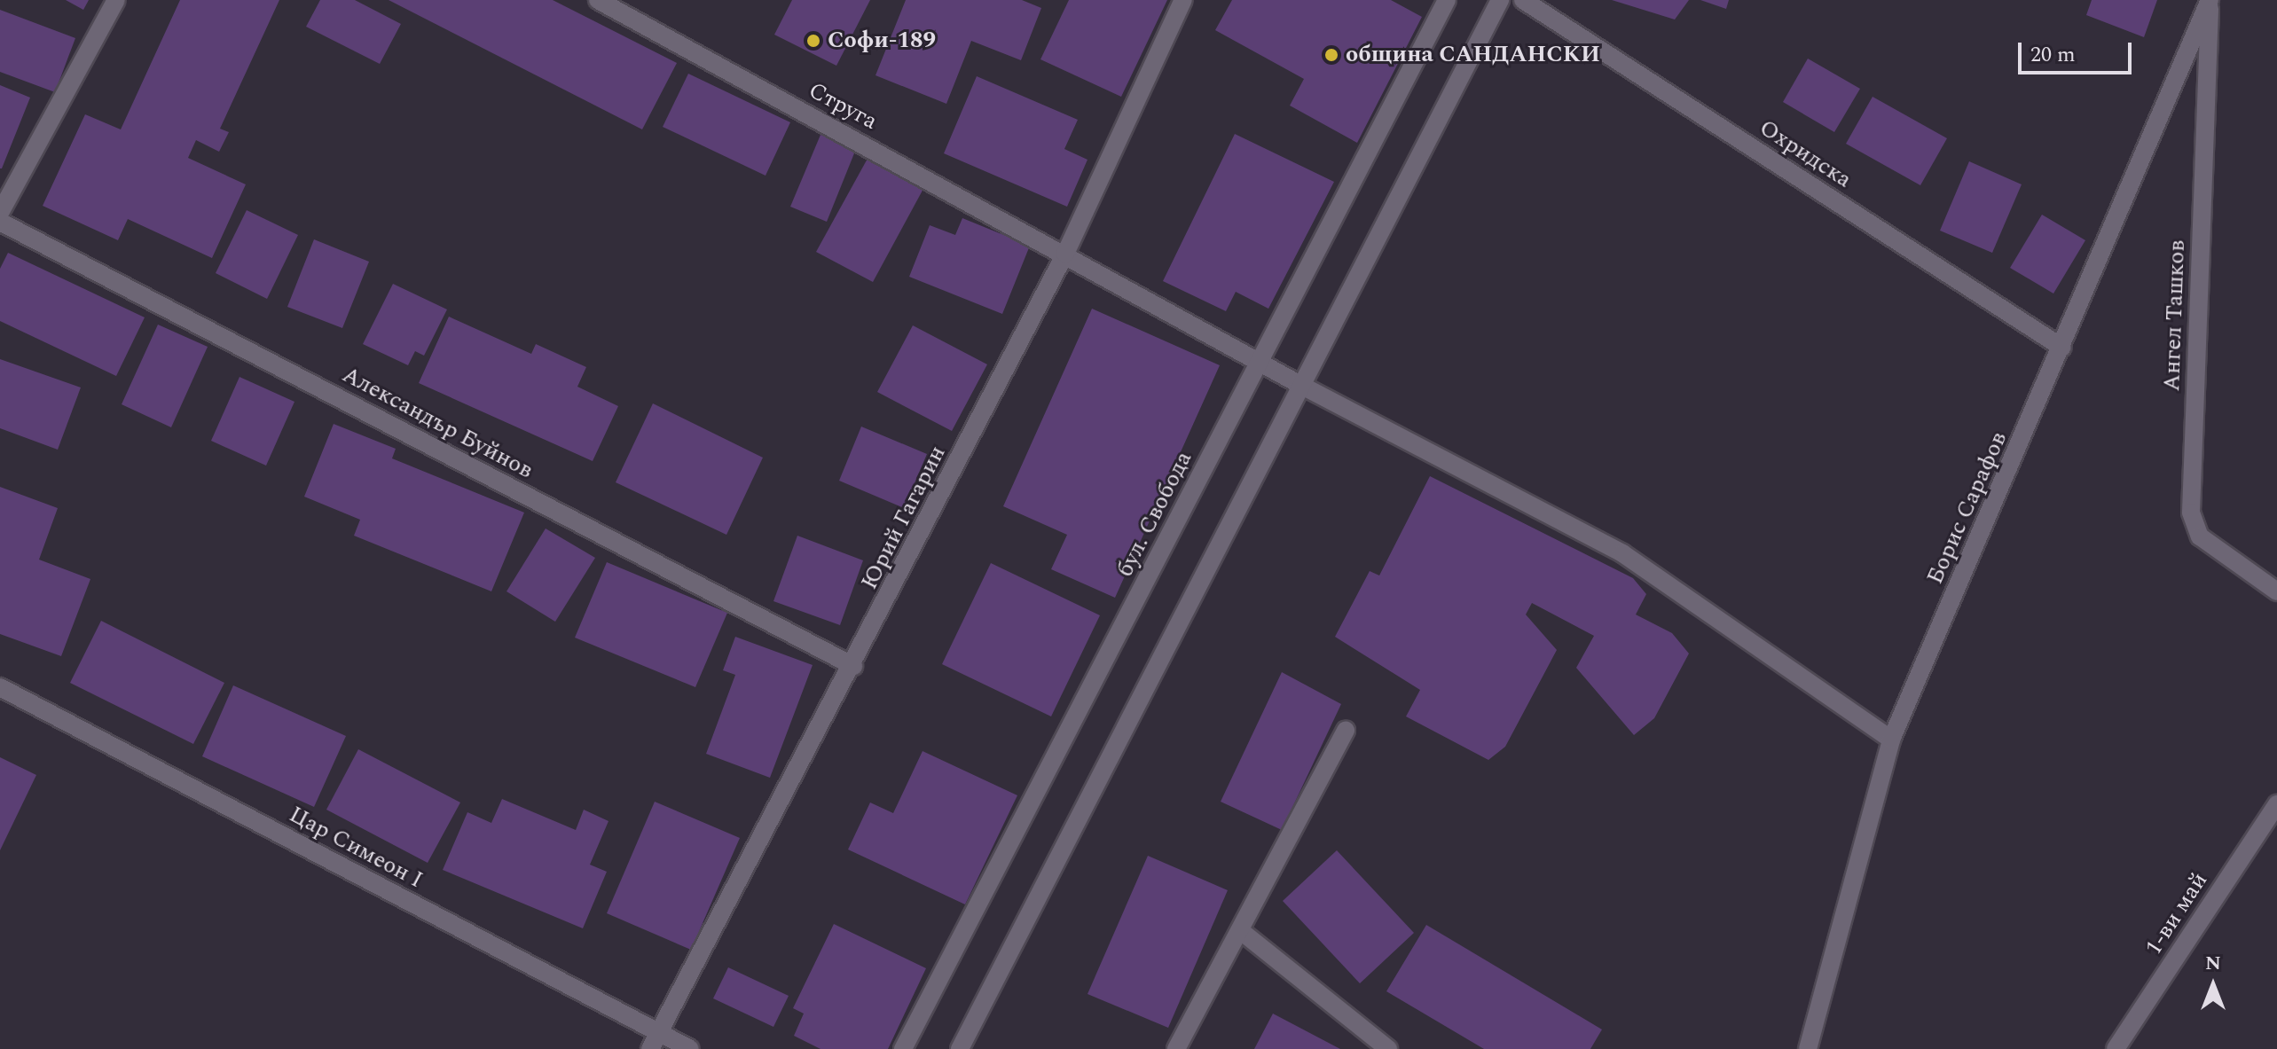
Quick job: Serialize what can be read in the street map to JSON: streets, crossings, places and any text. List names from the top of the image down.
{
  "streets": {
    "street": [
      "Струга",
      "Охридска",
      "Ангел Ташков",
      "Александър Буйнов",
      "Борис Сарафов",
      "бул. Свобода",
      "Юрий Гагарин",
      "Цар Симеон I",
      "1-ви май"
    ]
  },
  "crossings": [
    ["Струга", "Борис Сарафов"],
    ["Струга", "бул. Свобода"],
    ["Струга", "Юрий Гагарин"],
    ["Охридска", "Борис Сарафов"],
    ["Ангел Ташков", "Борис Сарафов"],
    ["Александър Буйнов", "Юрий Гагарин"],
    ["Юрий Гагарин", "Цар Симеон I"]
  ],
  "places": ["Софи-189", "община САНДАНСКИ"],
  "scale_bar": "20 m",
  "north": "top"
}
